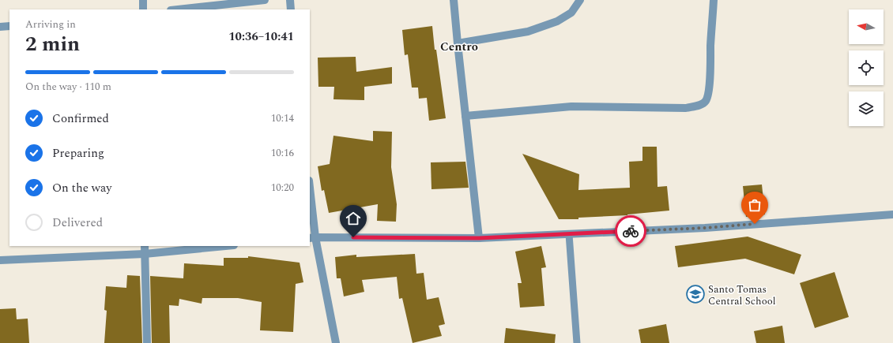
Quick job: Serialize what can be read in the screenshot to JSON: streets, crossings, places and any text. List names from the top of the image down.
{
  "districts": ["Centro"],
  "places": {
    "school or university": ["Santo Tomas Central School"]
  },
  "north": "left",
  "page": {
    "heading": ["2 min", "Arriving in", "10:36–10:41"],
    "bar": "On the way · 110 m",
    "list": [
      ["Confirmed", "10:14"],
      ["Preparing", "10:16"],
      ["On the way", "10:20"],
      "Delivered"
    ]
  }
}
